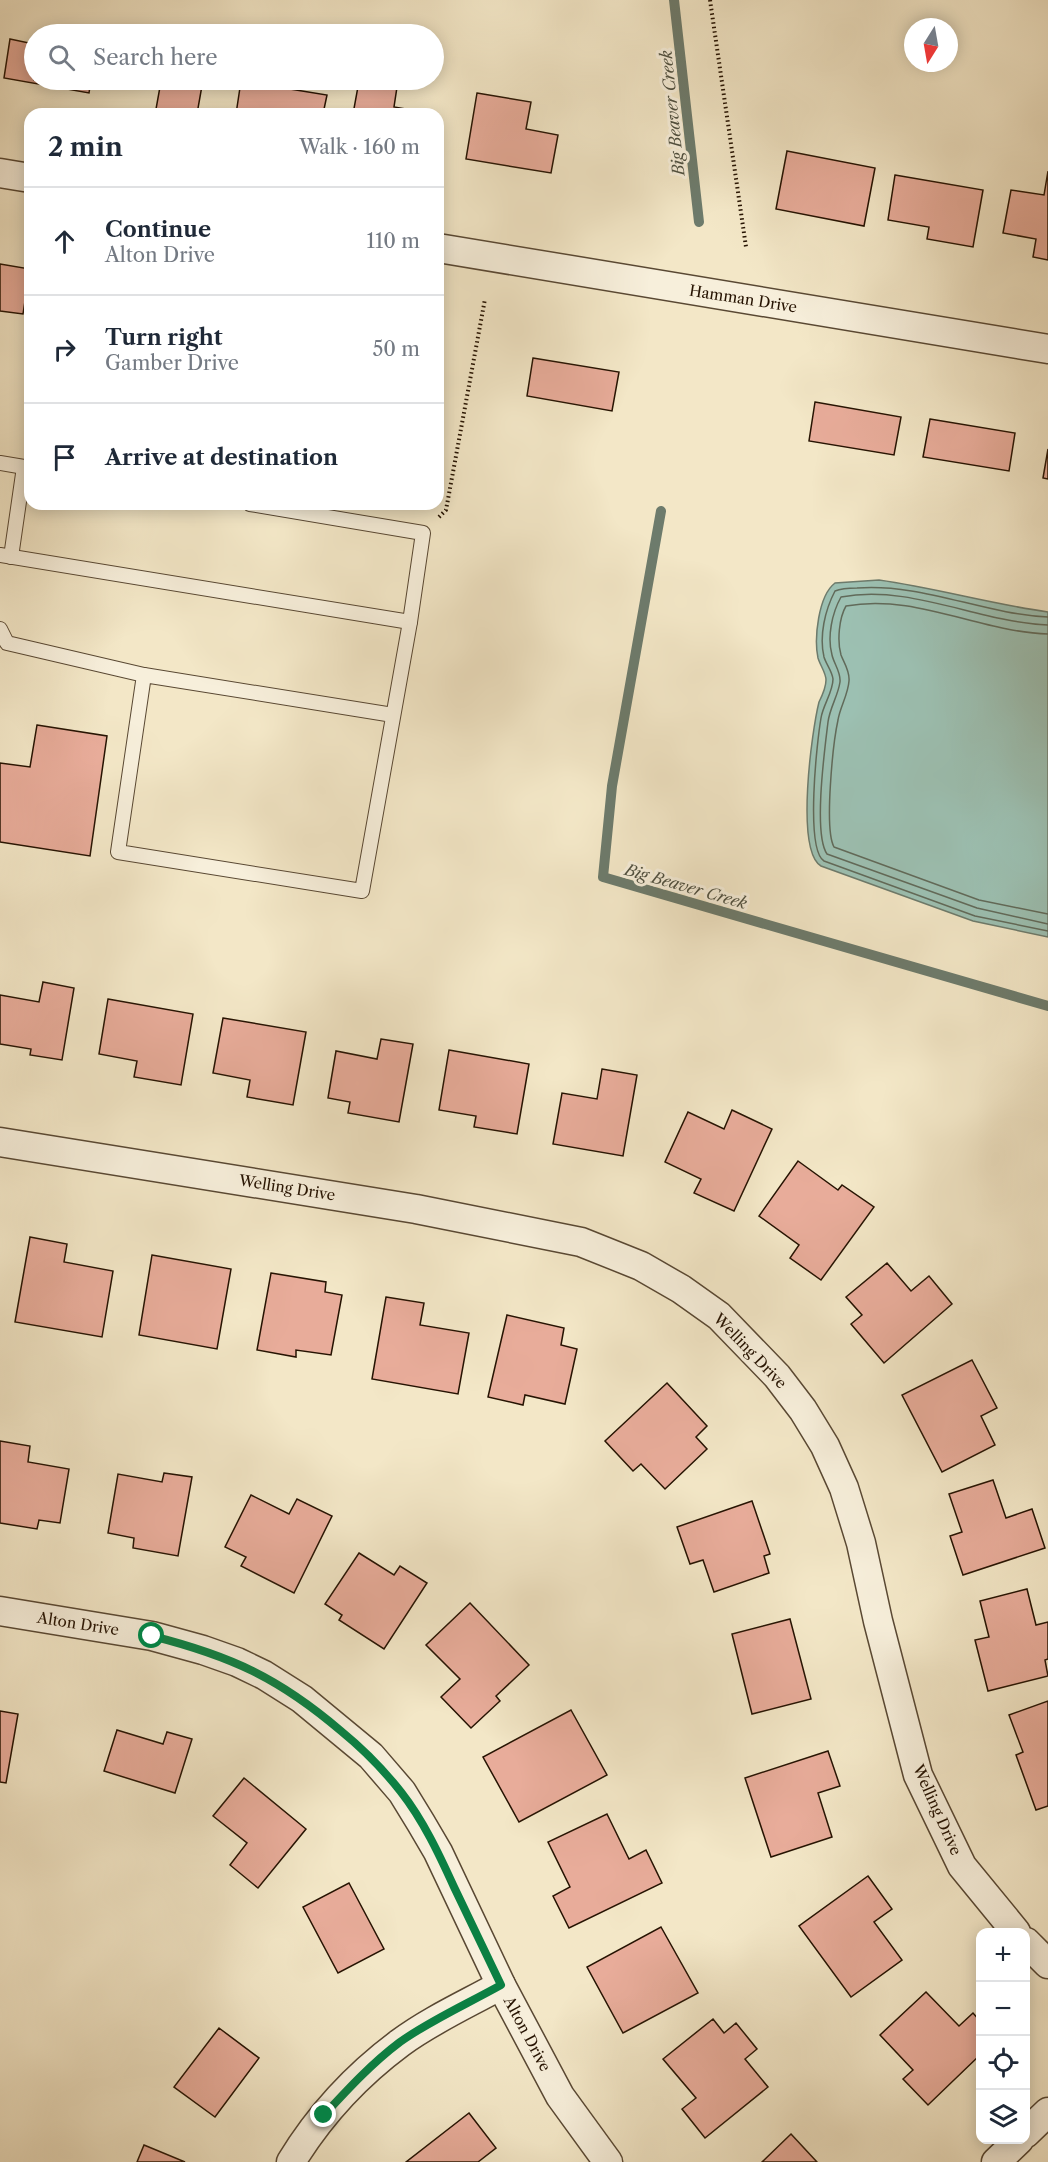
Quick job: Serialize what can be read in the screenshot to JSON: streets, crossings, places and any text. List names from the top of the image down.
{
  "streets": {
    "street": ["Hamman Drive", "Welling Drive", "Alton Drive"]
  },
  "water": ["Big Beaver Creek"],
  "north": "bottom",
  "page": {
    "search": "Search here",
    "heading": ["2 min", "Walk · 160 m"],
    "list": [
      ["Continue", "Alton Drive", "110 m"],
      ["Turn right", "Gamber Drive", "50 m"],
      "Arrive at destination"
    ],
    "map_buttons": ["+", "−"]
  }
}
